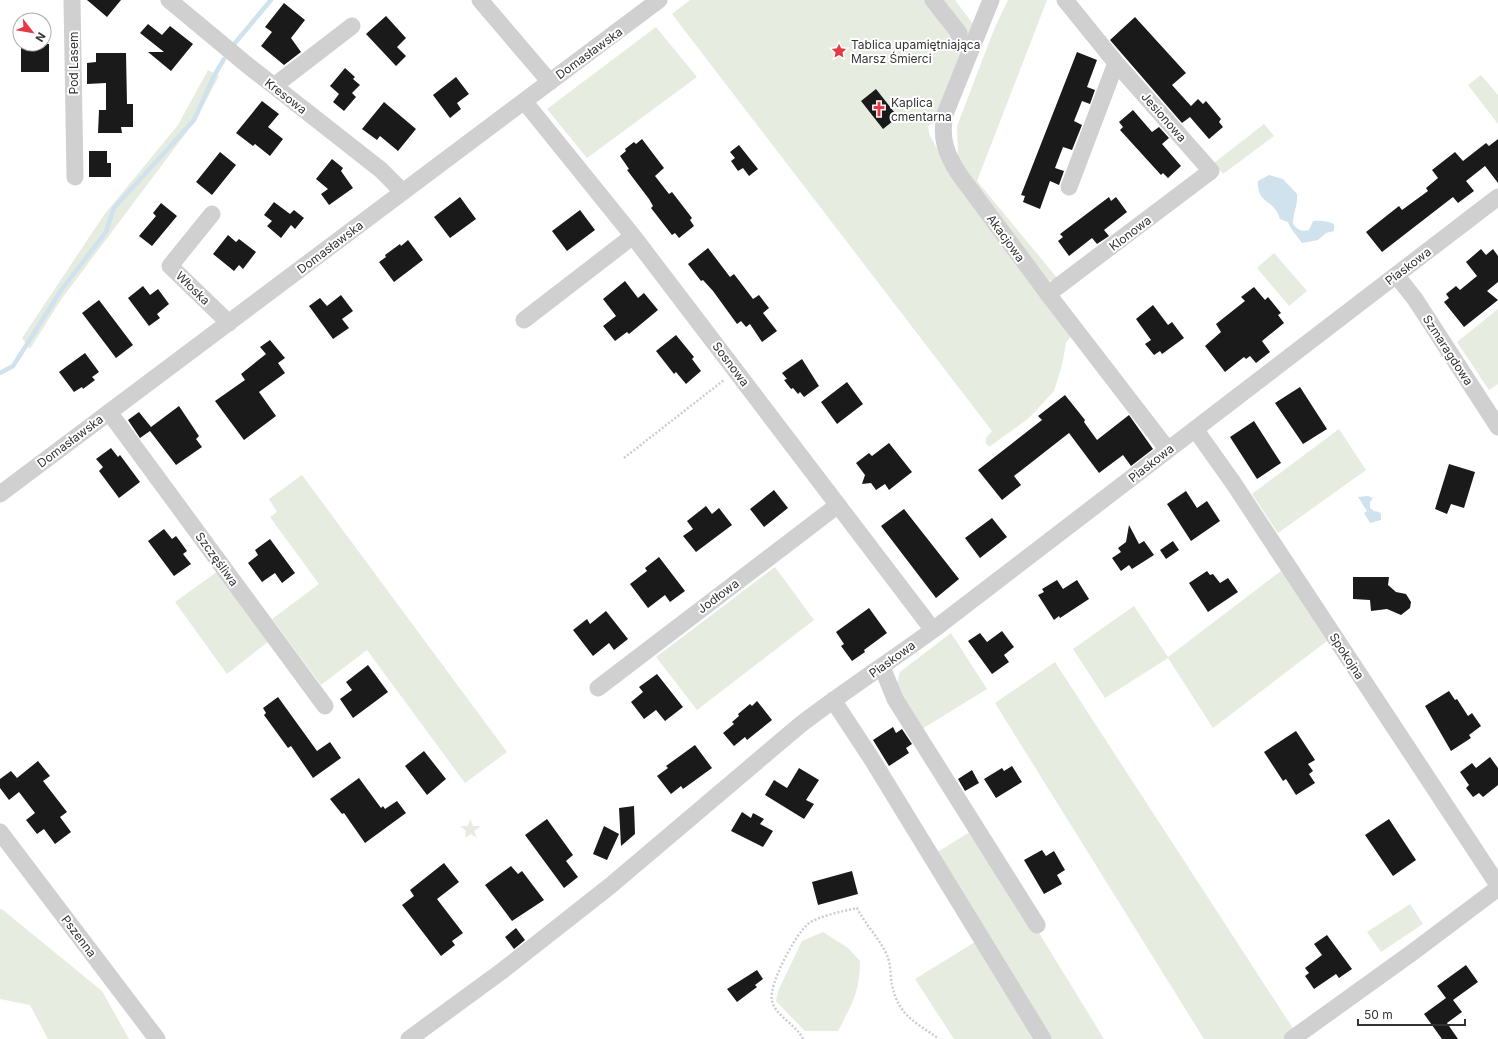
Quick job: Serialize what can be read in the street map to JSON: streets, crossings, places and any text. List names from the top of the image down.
{
  "streets": {
    "street": [
      "Domasławska",
      "Pod Lasem",
      "Kresowa",
      "Jesionowa",
      "Klonowa",
      "Akacjowa",
      "Piaskowa",
      "Włoska",
      "Szmaragdowa",
      "Sosnowa",
      "Szczęśliwa",
      "Jodłowa",
      "Spokojna",
      "Pszenna"
    ]
  },
  "crossings": [
    ["Domasławska", "Kresowa"],
    ["Domasławska", "Włoska"],
    ["Domasławska", "Sosnowa"],
    ["Domasławska", "Szczęśliwa"],
    ["Jesionowa", "Klonowa"],
    ["Klonowa", "Akacjowa"],
    ["Akacjowa", "Piaskowa"],
    ["Piaskowa", "Szmaragdowa"],
    ["Piaskowa", "Sosnowa"],
    ["Piaskowa", "Spokojna"],
    ["Sosnowa", "Jodłowa"]
  ],
  "places": {
    "place": ["Tablica upamiętniająca Marsz Śmierci"],
    "church": ["Kaplica cmentarna"]
  },
  "scale_bar": "50 m",
  "north": "bottom right"
}
